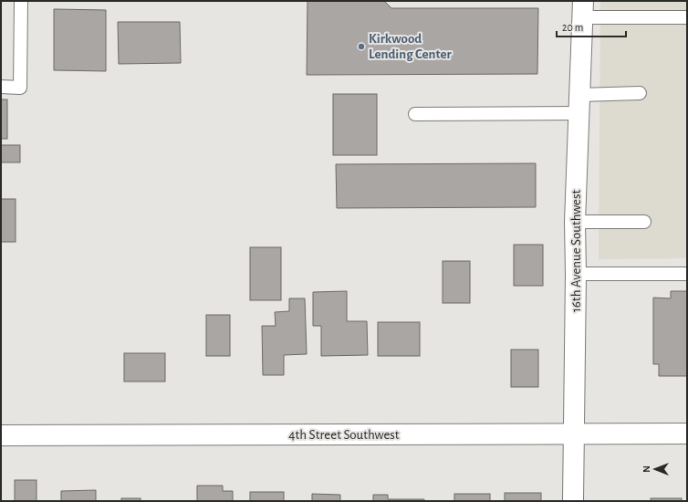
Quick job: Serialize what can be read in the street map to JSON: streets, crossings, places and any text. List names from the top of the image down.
{
  "streets": {
    "street": ["16th Avenue Southwest", "4th Street Southwest"]
  },
  "crossings": [
    ["16th Avenue Southwest", "4th Street Southwest"]
  ],
  "places": ["Kirkwood Lending Center"],
  "scale_bar": "20 m",
  "north": "left"
}
